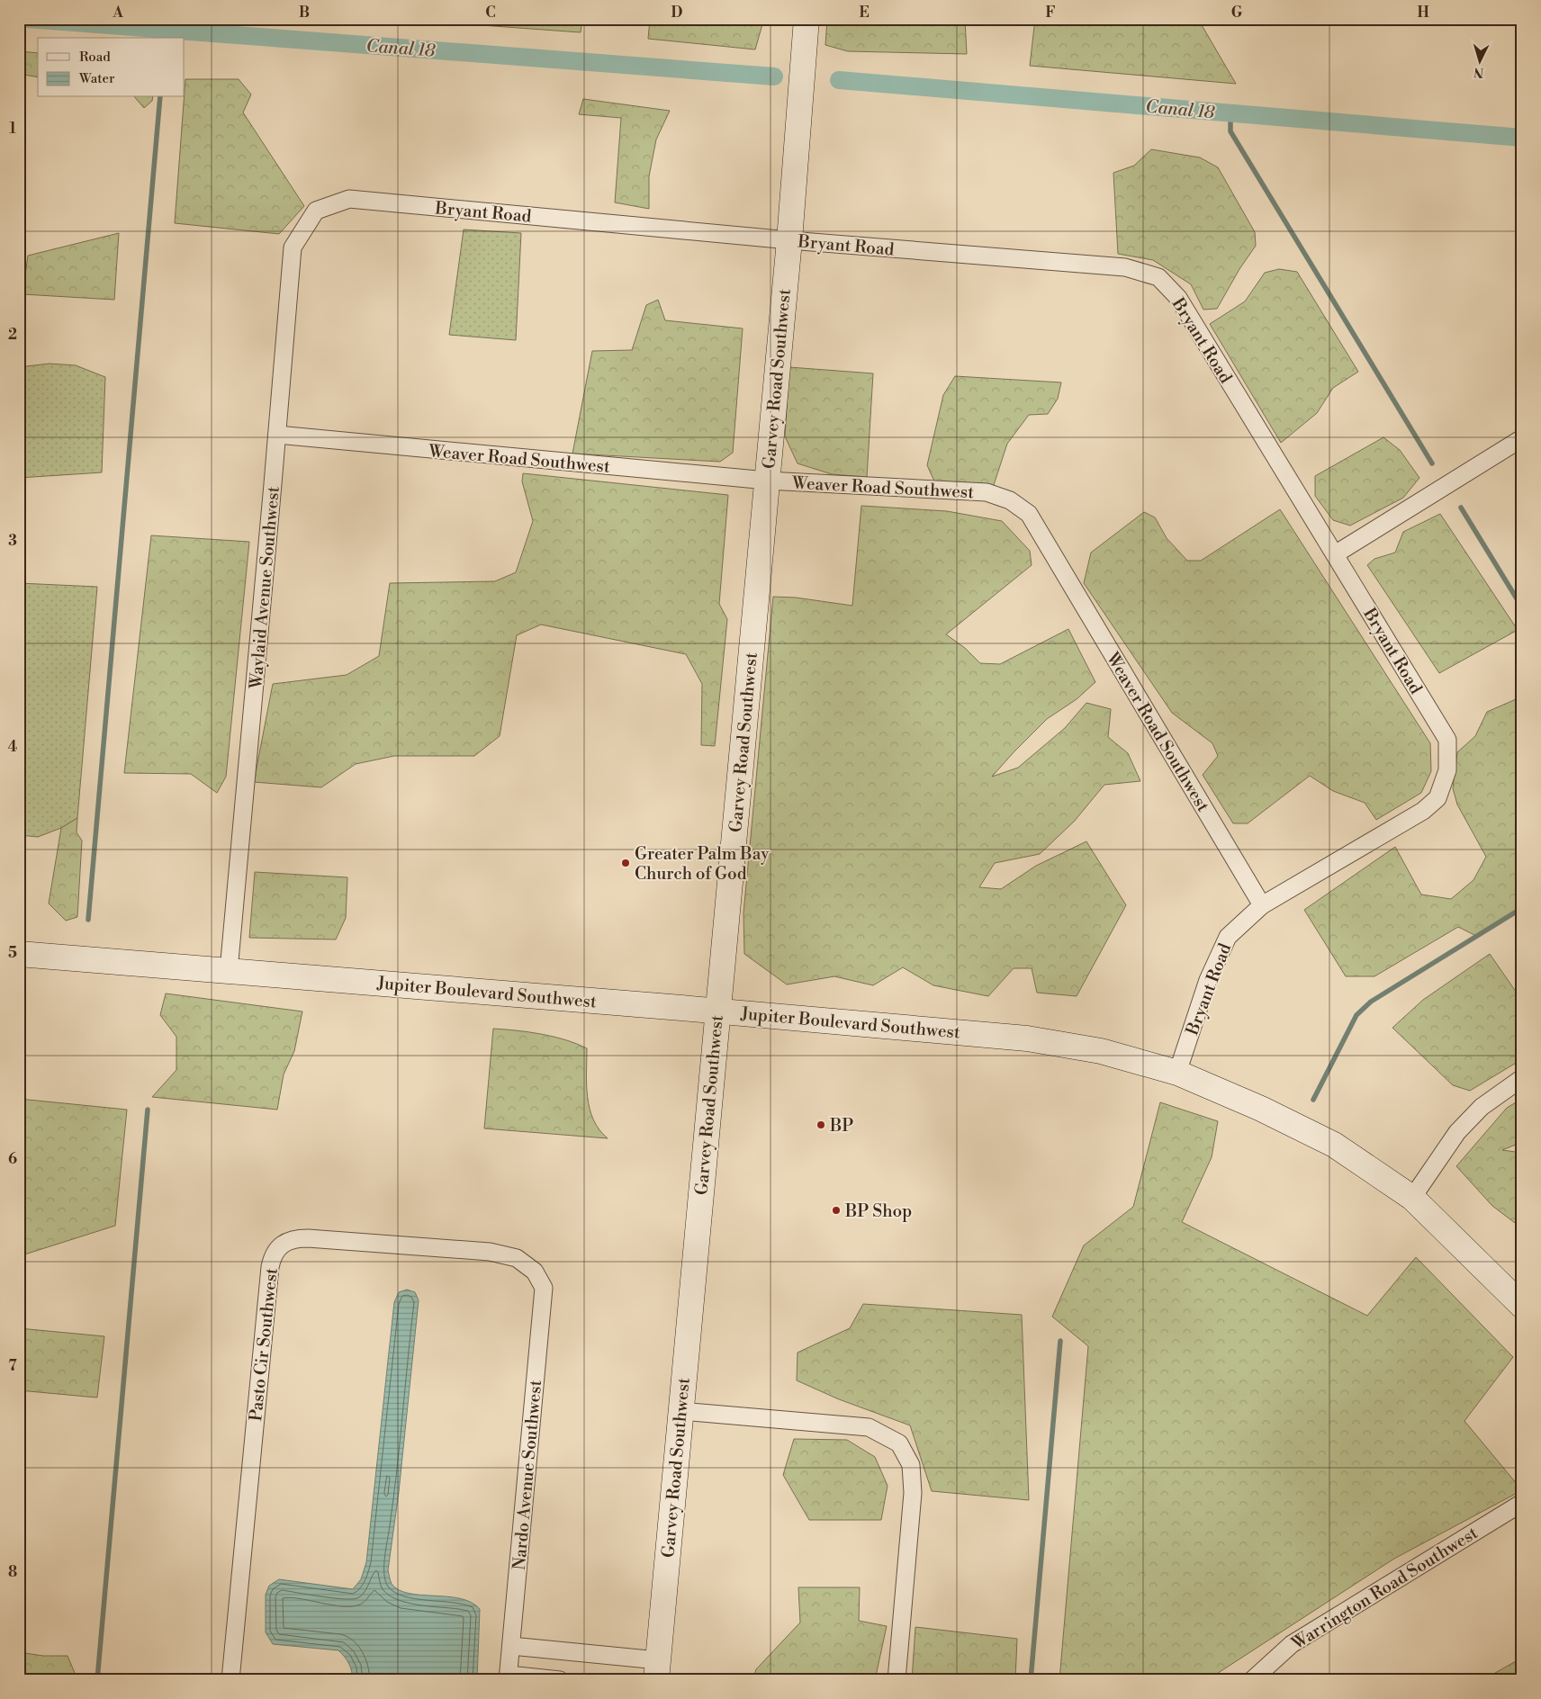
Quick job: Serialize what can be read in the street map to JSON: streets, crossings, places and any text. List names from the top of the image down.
{
  "streets": {
    "street": [
      "Bryant Road",
      "Garvey Road Southwest",
      "Weaver Road Southwest",
      "Waylaid Avenue Southwest",
      "Jupiter Boulevard Southwest",
      "Pasto Cir Southwest",
      "Nardo Avenue Southwest",
      "Warrington Road Southwest"
    ]
  },
  "crossings": [
    ["Bryant Road", "Garvey Road Southwest"],
    ["Bryant Road", "Weaver Road Southwest"],
    ["Bryant Road", "Waylaid Avenue Southwest"],
    ["Bryant Road", "Jupiter Boulevard Southwest"],
    ["Garvey Road Southwest", "Weaver Road Southwest"],
    ["Garvey Road Southwest", "Jupiter Boulevard Southwest"],
    ["Weaver Road Southwest", "Waylaid Avenue Southwest"],
    ["Waylaid Avenue Southwest", "Jupiter Boulevard Southwest"],
    ["Pasto Cir Southwest", "Nardo Avenue Southwest"]
  ],
  "water": ["Canal 18"],
  "places": ["Greater Palm Bay Church of God", "BP", "BP Shop"],
  "legend": ["Road", "Water"],
  "north": "bottom",
  "grid": {
    "columns": [
      "A",
      "B",
      "C",
      "D",
      "E",
      "F",
      "G",
      "H"
    ],
    "rows": [
      "1",
      "2",
      "3",
      "4",
      "5",
      "6",
      "7",
      "8"
    ]
  }
}
